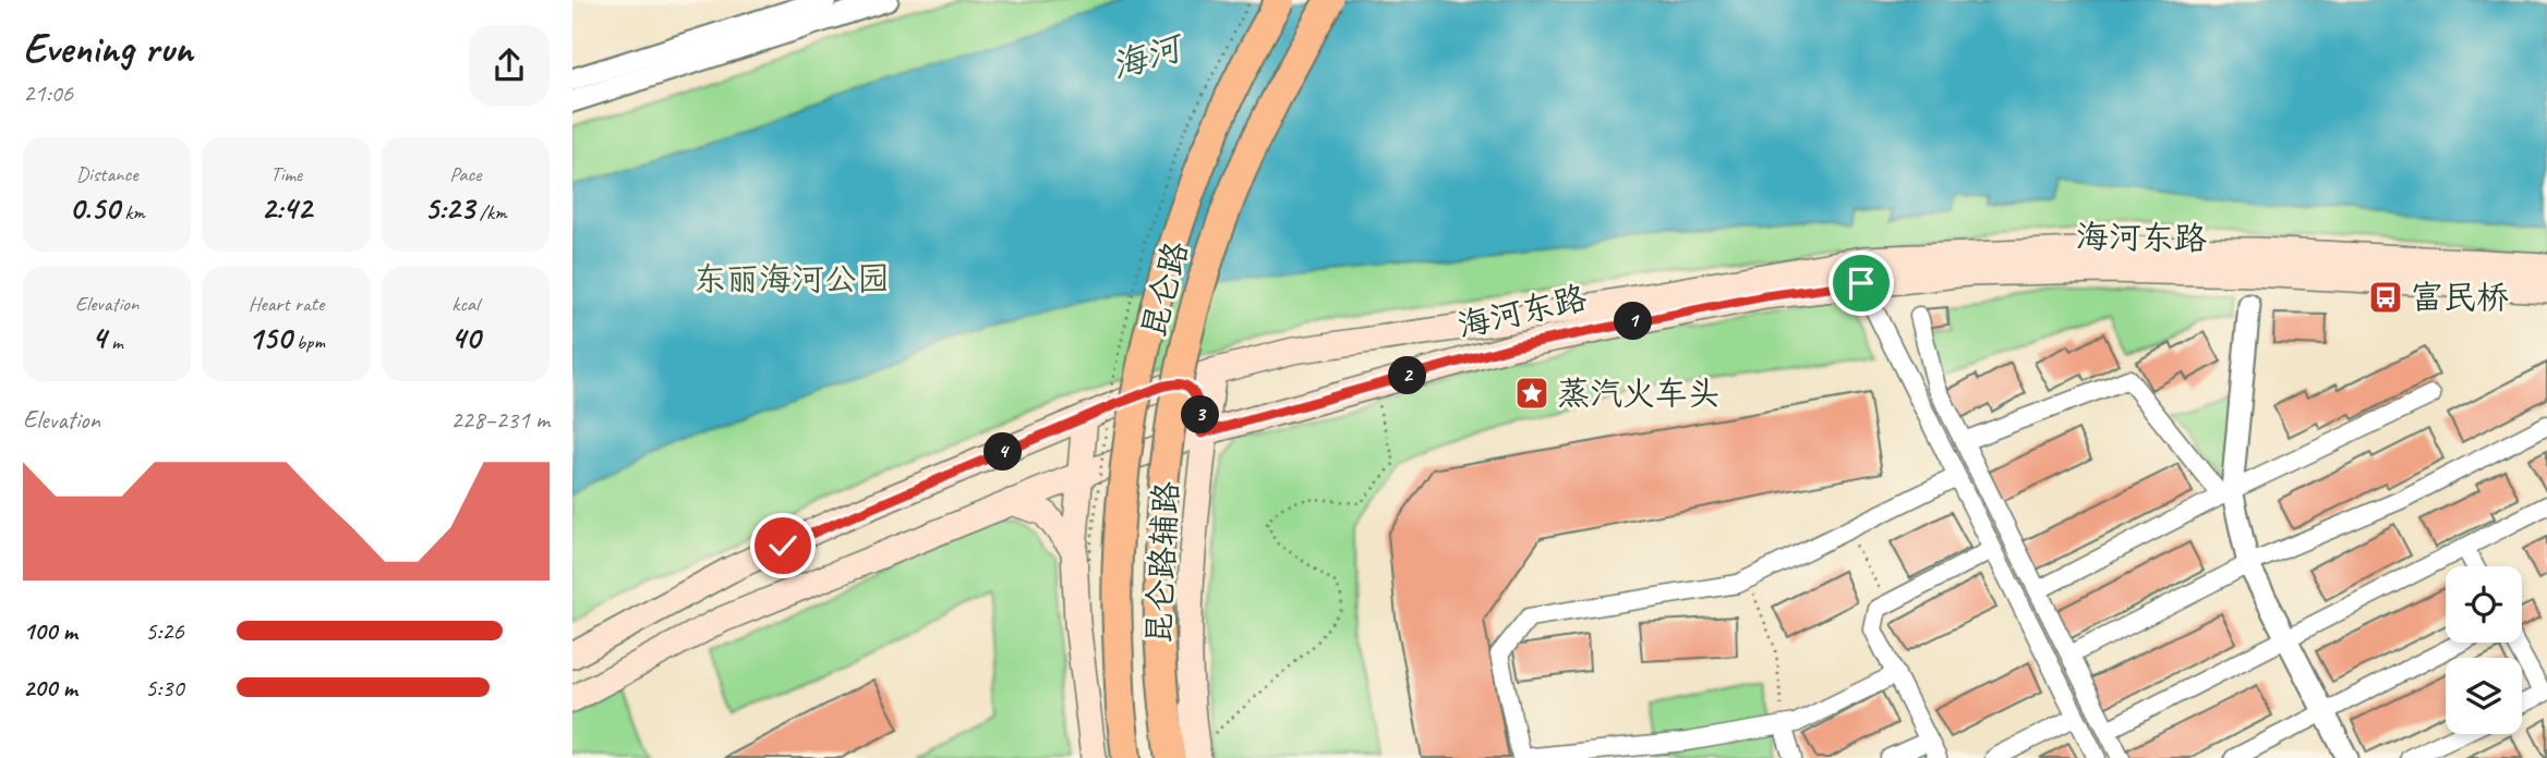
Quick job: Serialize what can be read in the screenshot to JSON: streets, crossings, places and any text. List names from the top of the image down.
{
  "streets": {
    "highway": ["昆仑路"],
    "main road": ["海河东路", "昆仑路辅路"]
  },
  "crossings": [
    ["海河东路", "昆仑路辅路"],
    ["昆仑路", "昆仑路辅路"]
  ],
  "water": ["海河"],
  "parks": ["东丽海河公园"],
  "places": {
    "bus stop": ["富民桥"],
    "place": ["蒸汽火车头"]
  },
  "page": {
    "heading": ["Evening run", "21:06"],
    "stats": [
      ["Distance", "0.50 km"],
      ["Time", "2:42"],
      ["Pace", "5:23 /km"],
      ["Elevation", "4 m"],
      ["Heart rate", "150 bpm"],
      ["kcal", "40"]
    ],
    "pins": [
      "1",
      "2",
      "3",
      "4"
    ],
    "chart": ["Elevation", "228–231 m"],
    "list": [
      {
        "name": "100 m",
        "note": "5:26"
      },
      {
        "name": "200 m",
        "note": "5:30"
      }
    ]
  }
}
